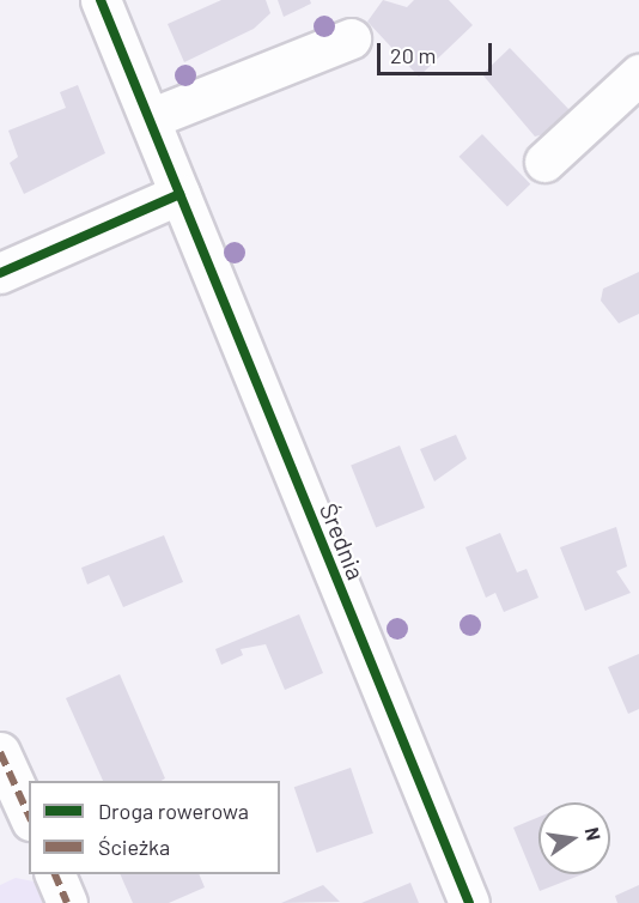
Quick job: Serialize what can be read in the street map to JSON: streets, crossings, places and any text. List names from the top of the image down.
{
  "streets": {
    "street": ["Średnia"]
  },
  "legend": ["Droga rowerowa", "Ścieżka"],
  "scale_bar": "20 m",
  "north": "right"
}
